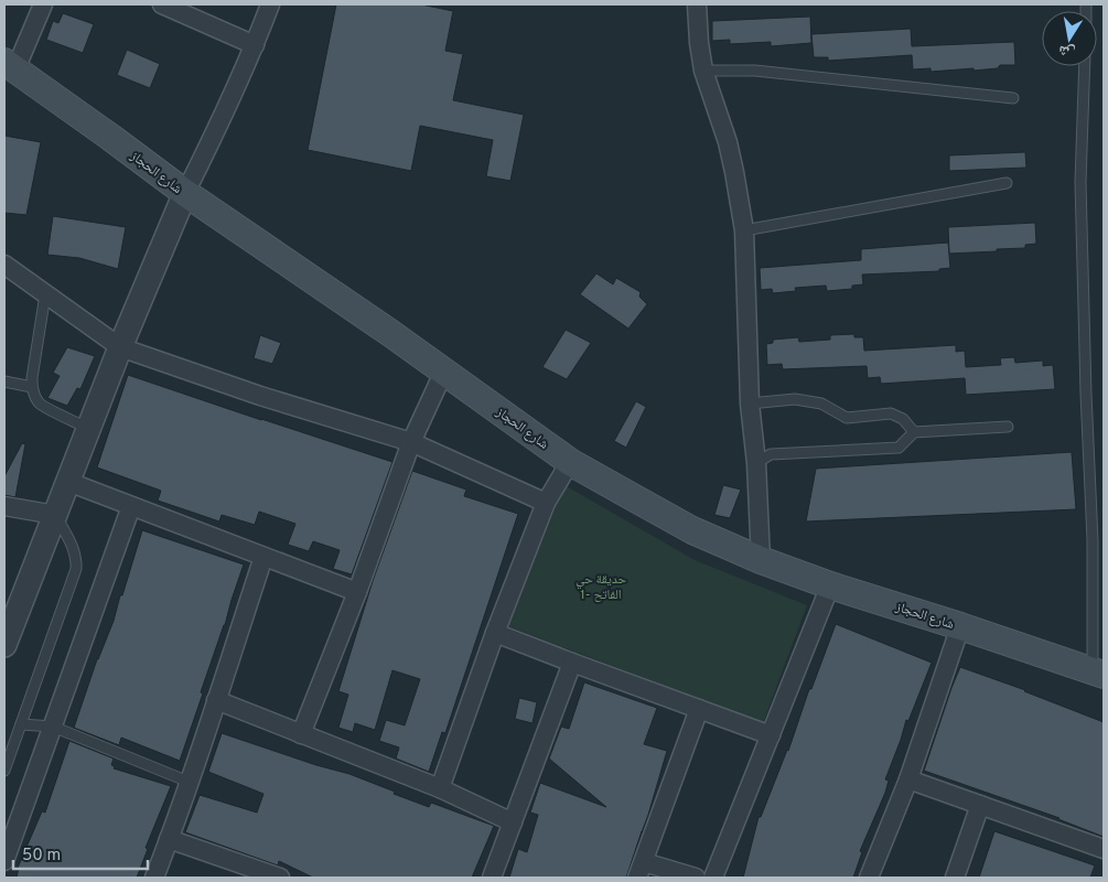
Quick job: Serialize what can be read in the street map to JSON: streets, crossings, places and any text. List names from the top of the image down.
{
  "streets": {
    "main road": ["شارع الحجاز"]
  },
  "parks": ["حديقة حي الفاتح -1"],
  "scale_bar": "50 m",
  "north": "bottom"
}
